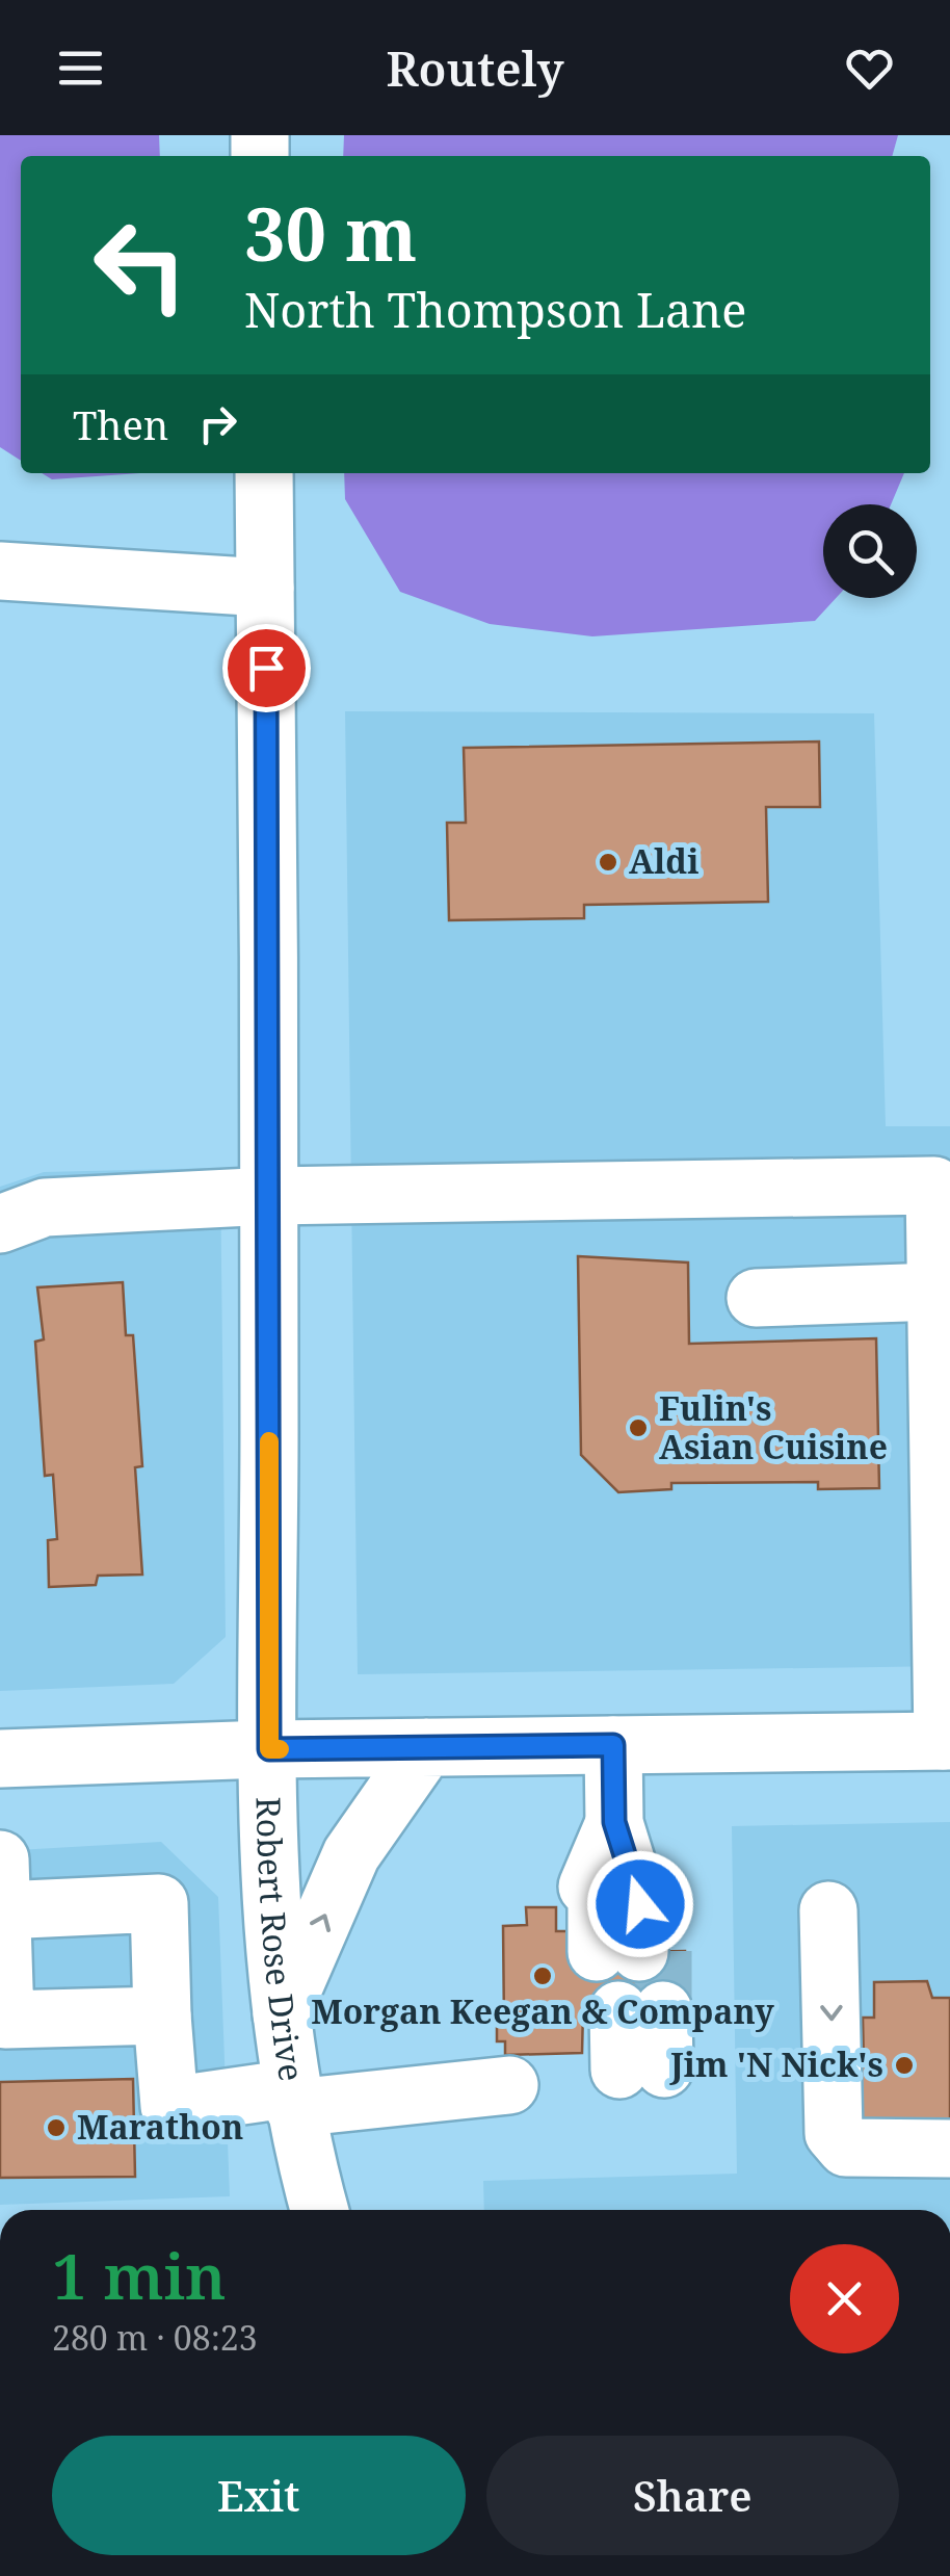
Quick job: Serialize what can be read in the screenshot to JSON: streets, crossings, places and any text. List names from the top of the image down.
{
  "streets": {
    "street": ["Robert Rose Drive"]
  },
  "places": [
    "Aldi",
    "Fulin's Asian Cuisine",
    "Morgan Keegan & Company",
    "Jim 'N Nick's",
    "Marathon"
  ],
  "page": {
    "header": "Routely",
    "turn": ["30 m", "North Thompson Lane"],
    "then": "Then",
    "heading": ["1 min", "280 m · 08:23"],
    "buttons": ["Exit", "Share"]
  }
}
